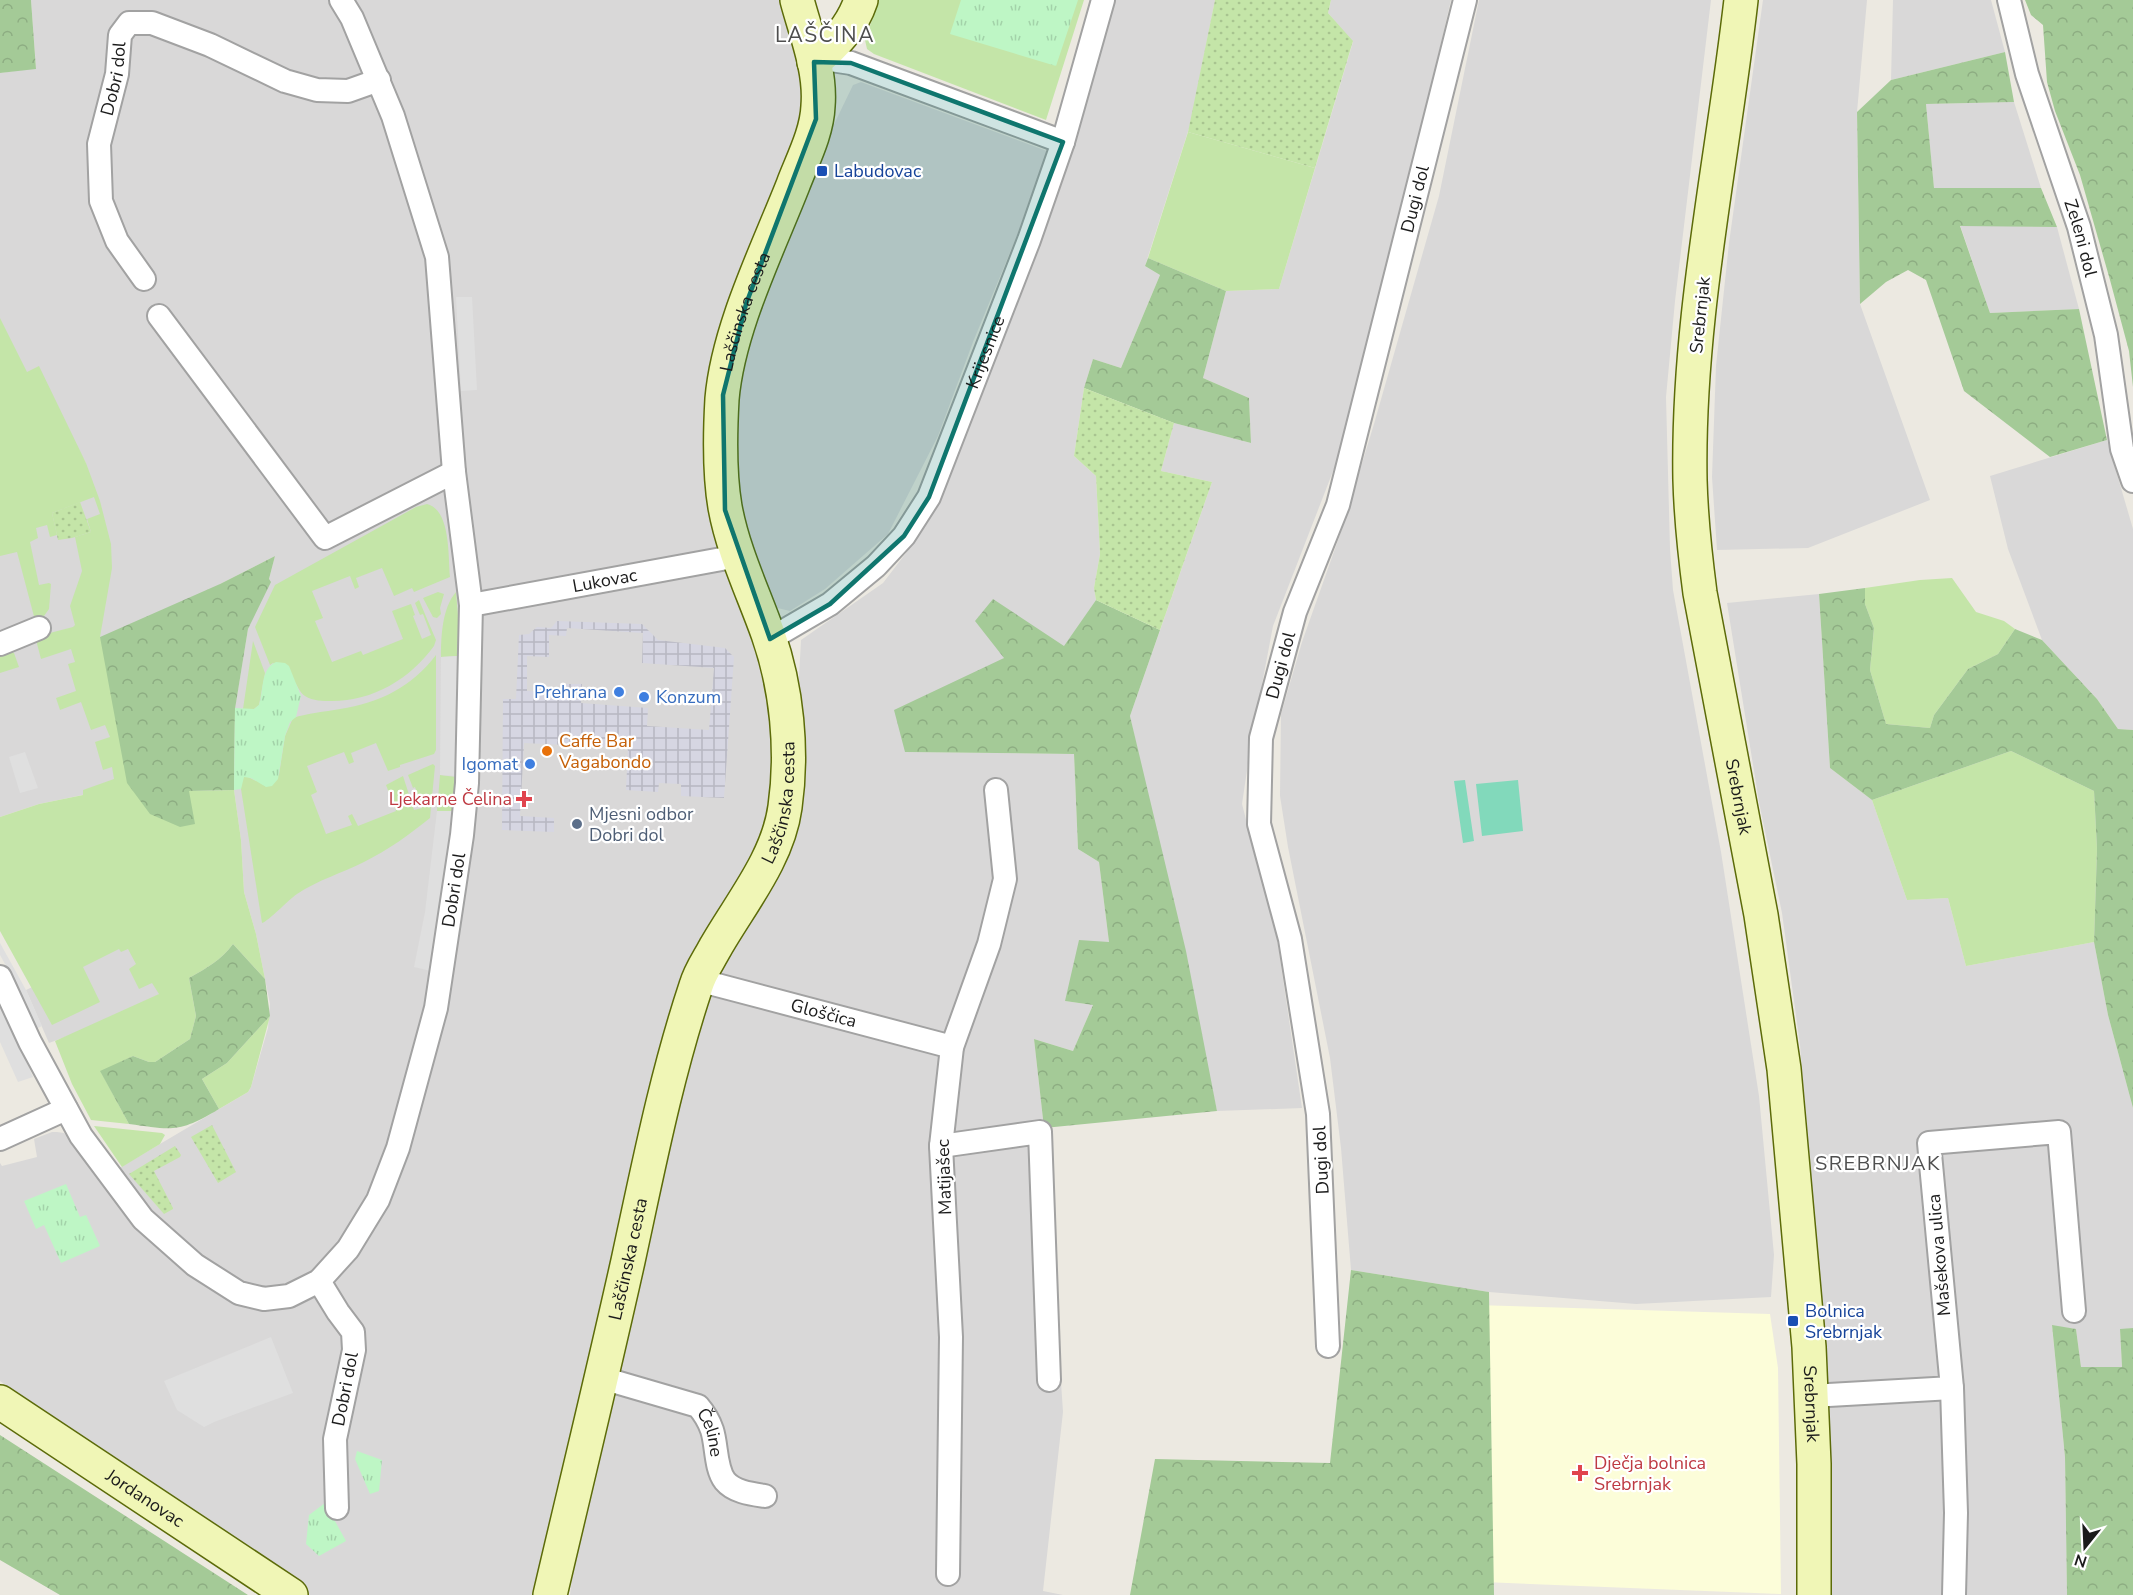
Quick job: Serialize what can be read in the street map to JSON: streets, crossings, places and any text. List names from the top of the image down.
{
  "streets": {
    "main road": ["Laščinska cesta", "Srebrnjak", "Jordanovac"],
    "street": [
      "Dobri dol",
      "Dugi dol",
      "Zeleni dol",
      "Krijesnice",
      "Lukovac",
      "Gloščica",
      "Matijašec",
      "Mašekova ulica",
      "Čeline"
    ]
  },
  "crossings": [
    ["Dobri dol", "Lukovac"],
    ["Laščinska cesta", "Krijesnice"],
    ["Laščinska cesta", "Lukovac"],
    ["Laščinska cesta", "Gloščica"],
    ["Laščinska cesta", "Čeline"],
    ["Gloščica", "Matijašec"]
  ],
  "districts": ["LAŠČINA", "SREBRNJAK"],
  "places": {
    "transit": ["Labudovac", "Bolnica Srebrnjak"],
    "other": [
      "Prehrana",
      "Konzum",
      "Caffe Bar Vagabondo",
      "Igomat",
      "Mjesni odbor Dobri dol"
    ],
    "health": ["Ljekarne Čelina", "Dječja bolnica Srebrnjak"]
  },
  "north": "bottom"
}
